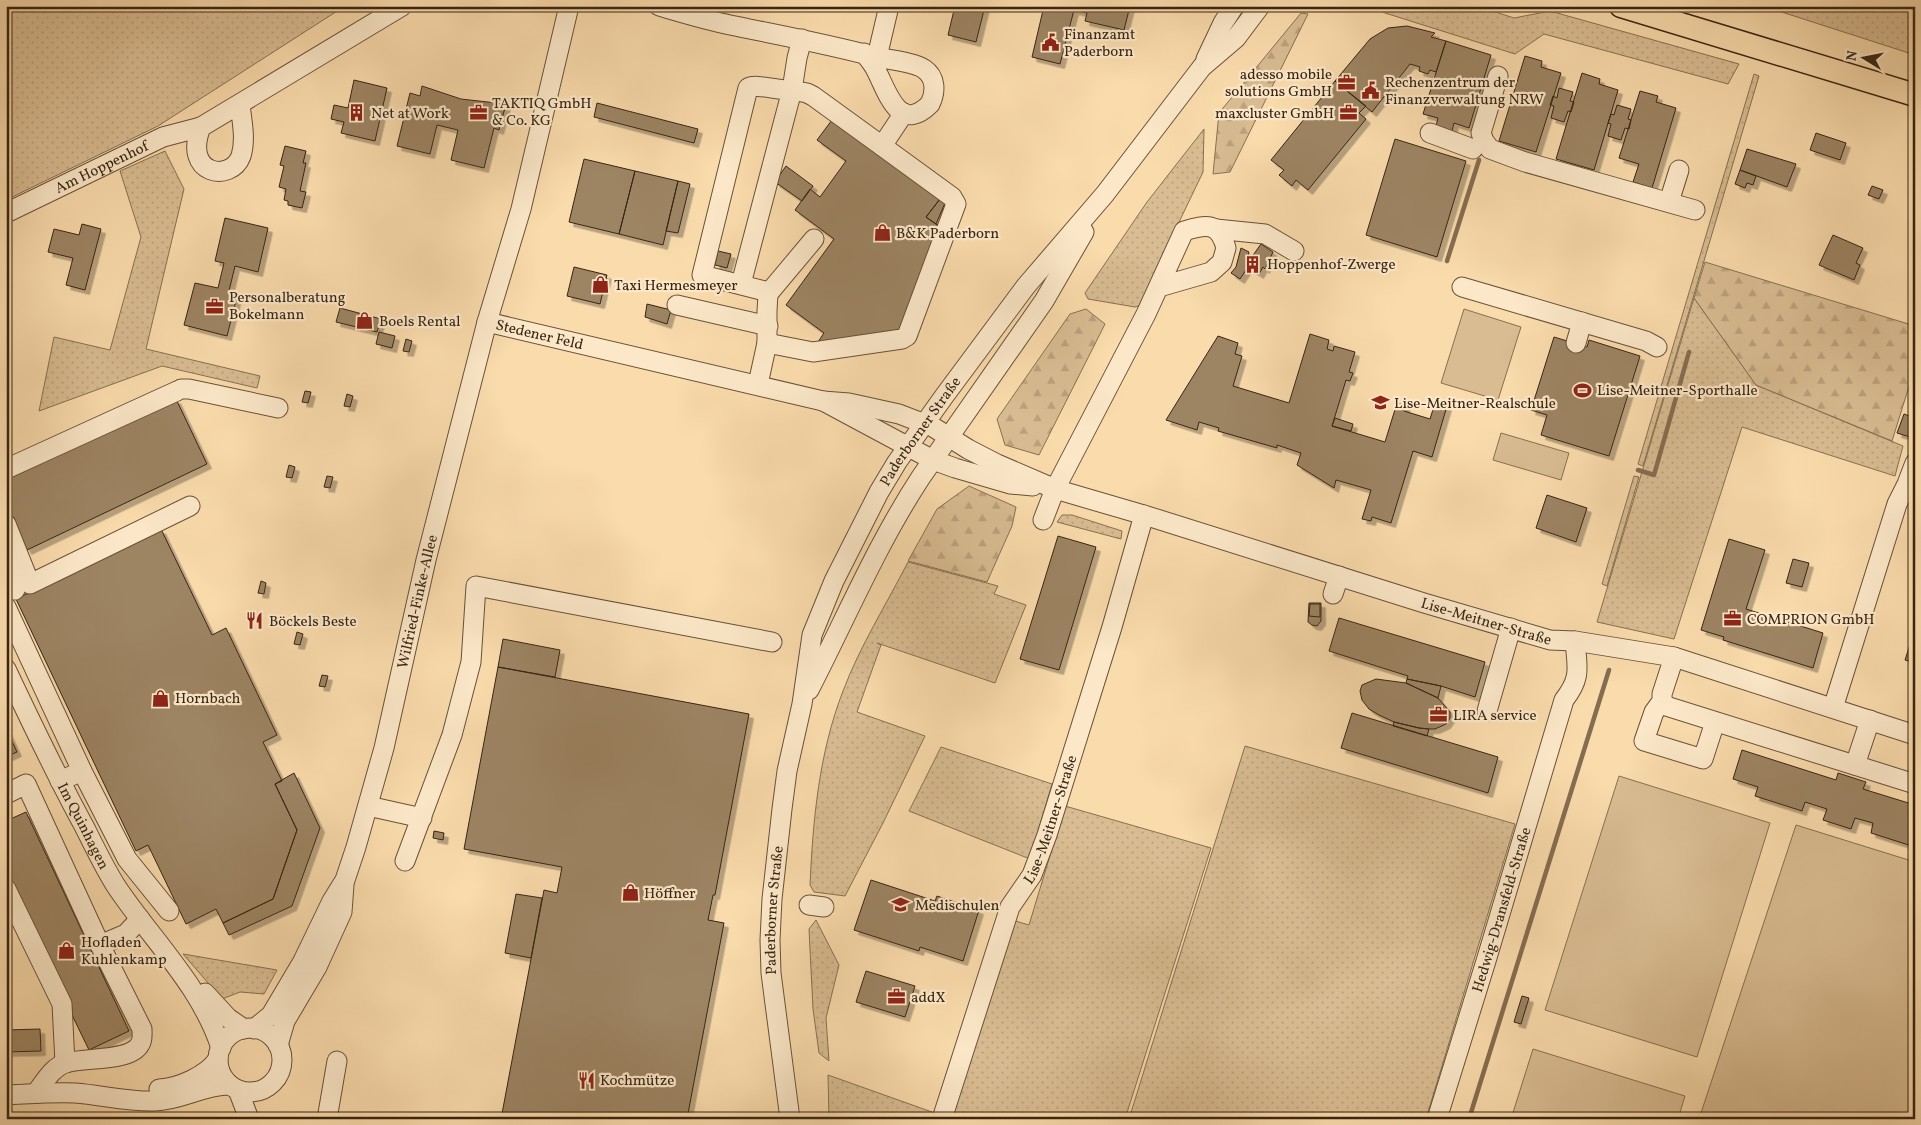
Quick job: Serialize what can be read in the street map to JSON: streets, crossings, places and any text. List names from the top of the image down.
{
  "streets": {
    "street": [
      "Am Hoppenhof",
      "Stedener Feld",
      "Paderborner Straße",
      "Wilfried-Finke-Allee",
      "Lise-Meitner-Straße",
      "Im Quinhagen",
      "Hedwig-Dransfeld-Straße"
    ]
  },
  "crossings": [
    ["Stedener Feld", "Paderborner Straße"],
    ["Stedener Feld", "Wilfried-Finke-Allee"],
    ["Stedener Feld", "Lise-Meitner-Straße"],
    ["Paderborner Straße", "Lise-Meitner-Straße"],
    ["Wilfried-Finke-Allee", "Im Quinhagen"],
    ["Lise-Meitner-Straße", "Hedwig-Dransfeld-Straße"]
  ],
  "places": {
    "public building": ["Finanzamt Paderborn", "Rechenzentrum der Finanzverwaltung NRW"],
    "office": [
      "adesso mobile solutions GmbH",
      "TAKTIQ GmbH & Co. KG",
      "maxcluster GmbH",
      "Personalberatung Bokelmann",
      "COMPRION GmbH",
      "LIRA service",
      "addX"
    ],
    "building": ["Net at Work", "Hoppenhof-Zwerge"],
    "shop": [
      "B&K Paderborn",
      "Taxi Hermesmeyer",
      "Boels Rental",
      "Hornbach",
      "Höffner",
      "Hofladen Kuhlenkamp"
    ],
    "sports": ["Lise-Meitner-Sporthalle"],
    "school or university": ["Lise-Meitner-Realschule", "Medischulen"],
    "restaurant": ["Böckels Beste", "Kochmütze"]
  },
  "north": "left"
}
